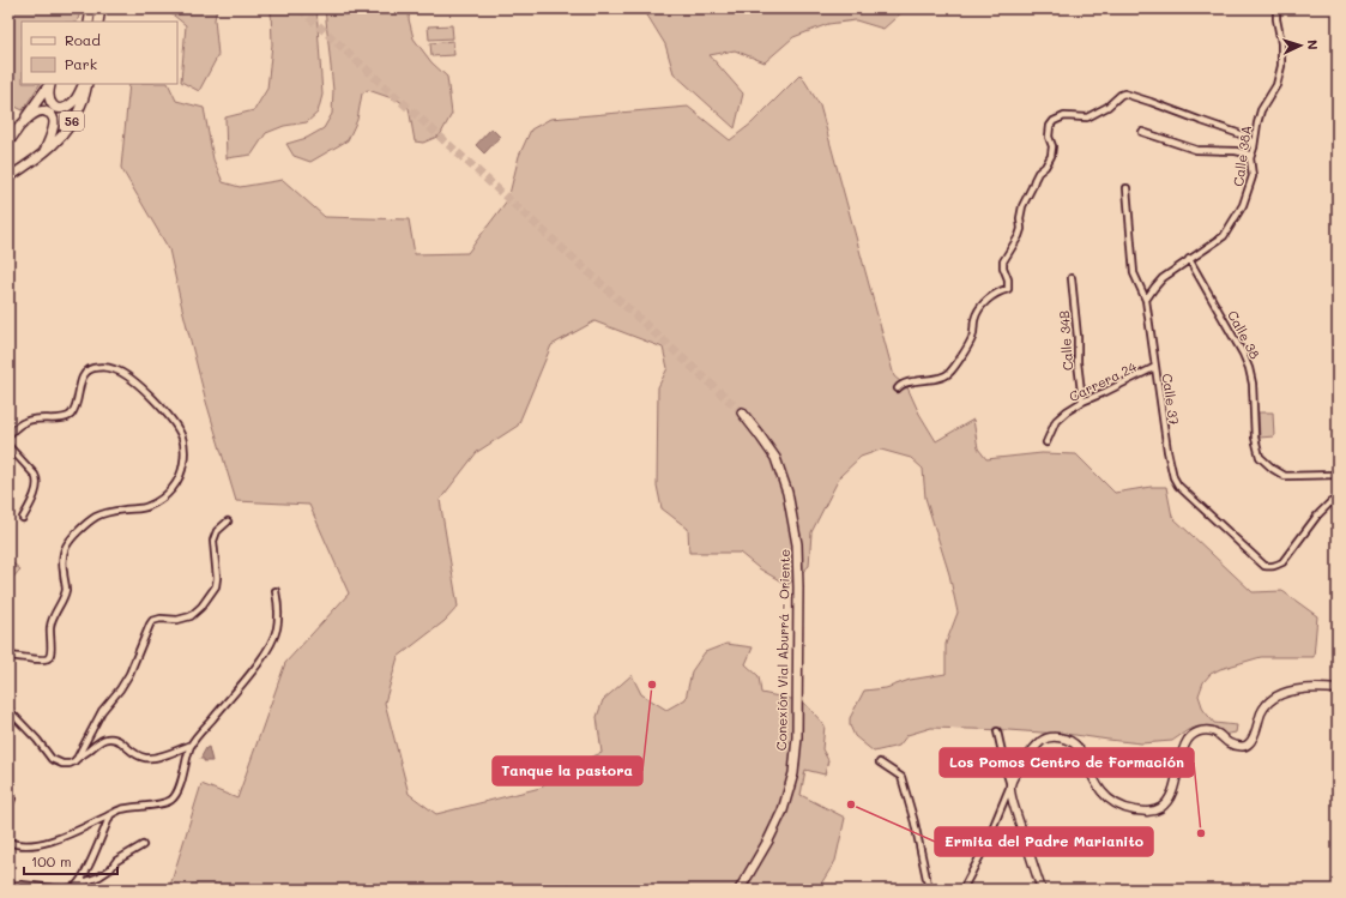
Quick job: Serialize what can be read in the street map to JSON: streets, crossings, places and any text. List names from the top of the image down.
{
  "streets": {
    "main road": ["56", "Conexión Vial Aburrá - Oriente"],
    "street": [
      "Calle 38A",
      "Calle 38",
      "Calle 34B",
      "Carrera 24",
      "Calle 37"
    ]
  },
  "crossings": [
    ["Calle 38A", "Calle 38"],
    ["Calle 38A", "Calle 37"],
    ["Calle 34B", "Carrera 24"],
    ["Carrera 24", "Calle 37"]
  ],
  "places": ["Tanque la pastora", "Ermita del Padre Marianito", "Los Pomos Centro de Formación"],
  "legend": ["Road", "Park"],
  "scale_bar": "100 m",
  "north": "right"
}
